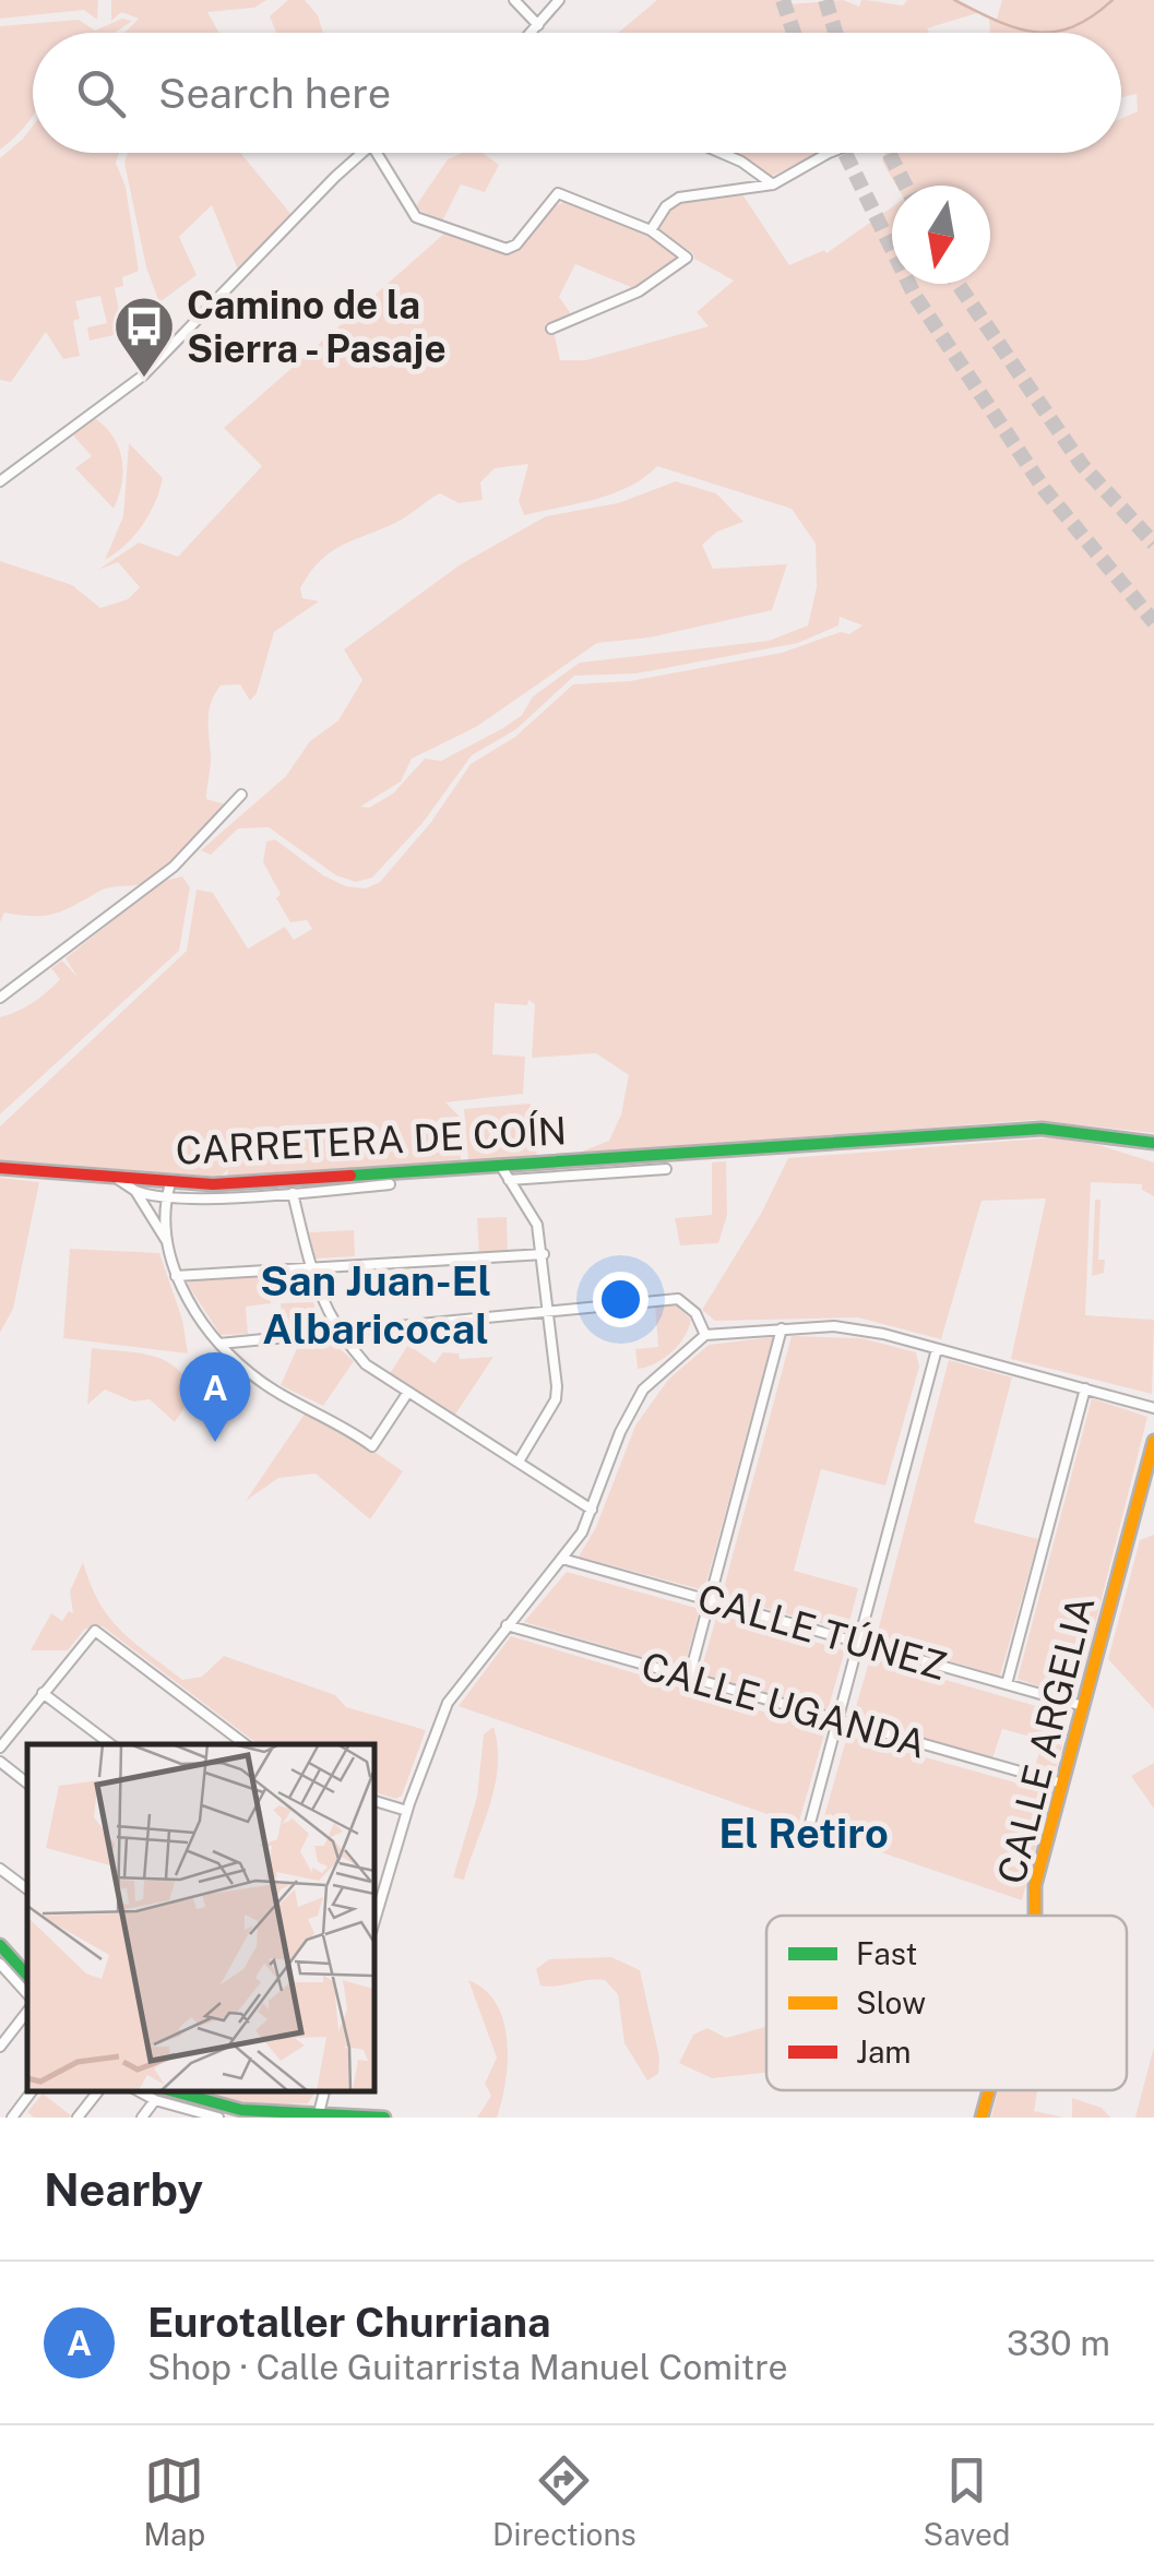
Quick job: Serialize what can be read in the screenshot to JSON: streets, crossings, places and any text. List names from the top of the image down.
{
  "streets": {
    "street": [
      "CARRETERA DE COÍN",
      "CALLE TÚNEZ",
      "CALLE UGANDA",
      "CALLE ARGELIA"
    ]
  },
  "crossings": [
    ["CALLE TÚNEZ", "CALLE ARGELIA"],
    ["CALLE UGANDA", "CALLE ARGELIA"]
  ],
  "districts": ["San Juan-El Albaricocal", "El Retiro"],
  "places": {
    "bus stop": ["Camino de la Sierra - Pasaje"]
  },
  "legend": ["Fast", "Slow", "Jam"],
  "north": "bottom",
  "page": {
    "search": "Search here",
    "pins": "A",
    "heading": "Nearby",
    "list": [
      {
        "mark": "A",
        "name": "Eurotaller Churriana",
        "note": "Shop · Calle Guitarrista Manuel Comitre",
        "value": "330 m"
      }
    ],
    "nav": ["Map", "Directions", "Saved"]
  }
}
